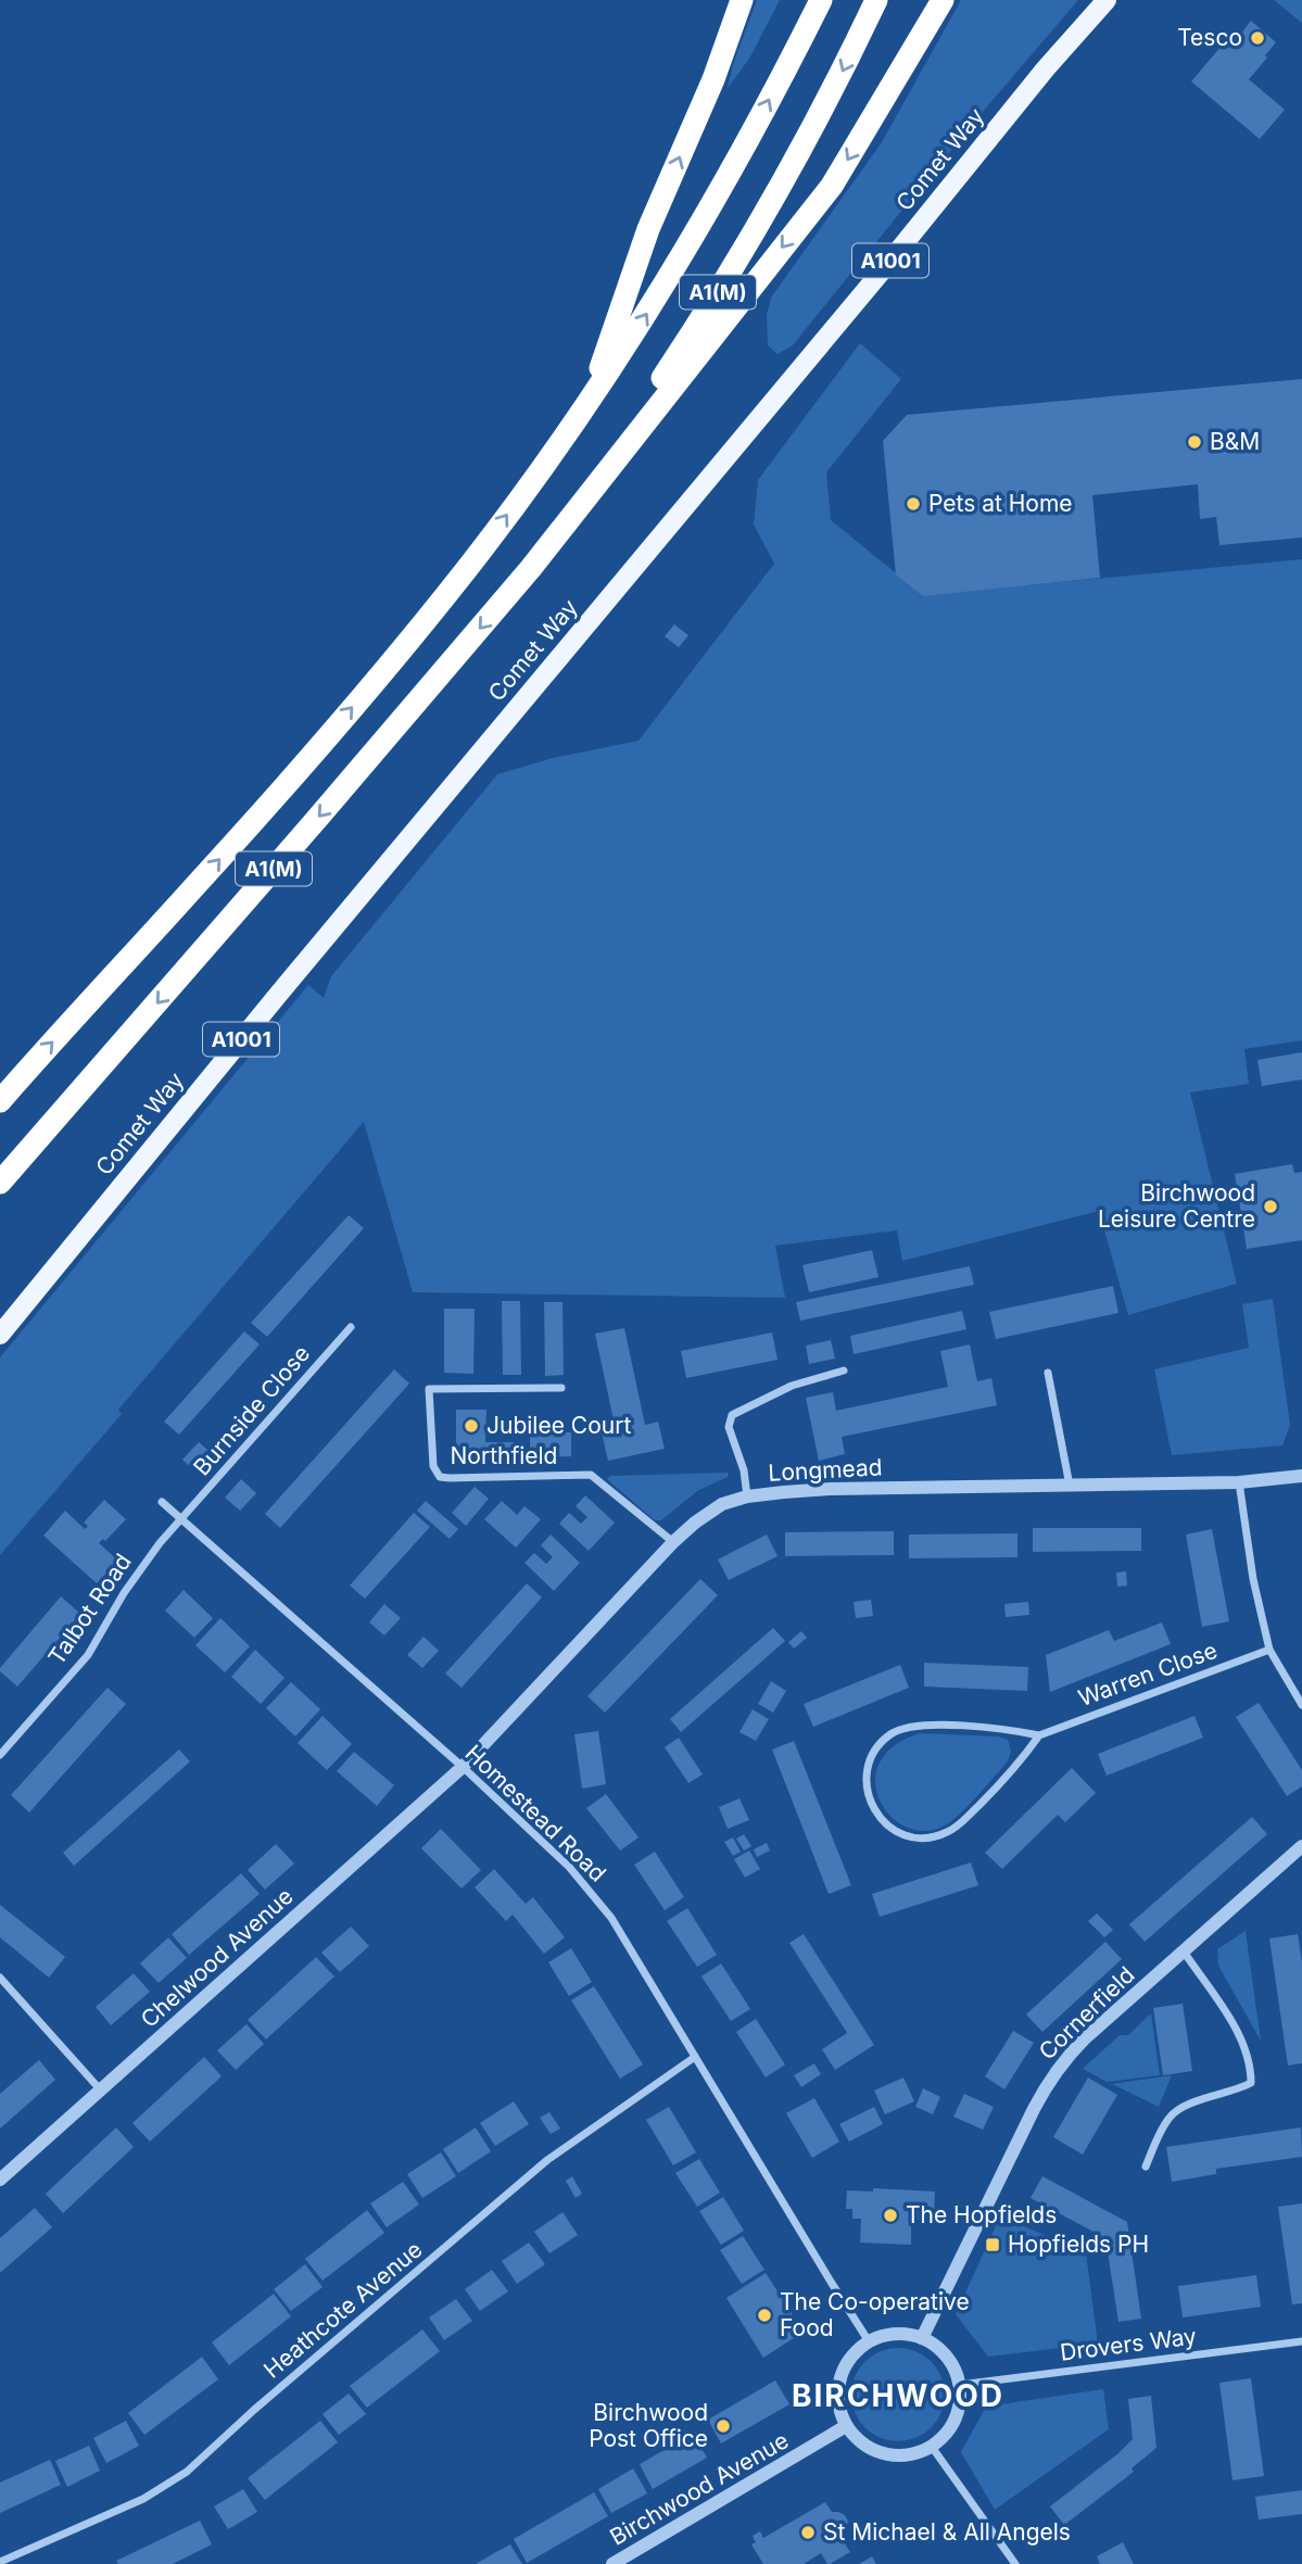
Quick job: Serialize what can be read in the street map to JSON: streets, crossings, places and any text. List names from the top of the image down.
{
  "streets": {
    "highway": ["A1(M)"],
    "main road": ["Comet Way", "A1001"],
    "street": [
      "Burnside Close",
      "Northfield",
      "Longmead",
      "Talbot Road",
      "Warren Close",
      "Homestead Road",
      "Chelwood Avenue",
      "Cornerfield",
      "Heathcote Avenue",
      "Drovers Way",
      "Birchwood Avenue"
    ]
  },
  "crossings": [
    ["Burnside Close", "Talbot Road"],
    ["Burnside Close", "Homestead Road"],
    ["Northfield", "Longmead"],
    ["Longmead", "Homestead Road"],
    ["Longmead", "Chelwood Avenue"],
    ["Talbot Road", "Homestead Road"],
    ["Homestead Road", "Chelwood Avenue"],
    ["Homestead Road", "Cornerfield"],
    ["Homestead Road", "Heathcote Avenue"],
    ["Homestead Road", "Drovers Way"],
    ["Homestead Road", "Birchwood Avenue"],
    ["Cornerfield", "Drovers Way"],
    ["Cornerfield", "Birchwood Avenue"],
    ["Drovers Way", "Birchwood Avenue"]
  ],
  "districts": ["BIRCHWOOD"],
  "places": {
    "other": [
      "Tesco",
      "B&M",
      "Pets at Home",
      "Birchwood Leisure Centre",
      "Jubilee Court",
      "The Hopfields",
      "The Co-operative Food",
      "Birchwood Post Office",
      "St Michael & All Angels"
    ],
    "transit": ["Hopfields PH"]
  }
}
